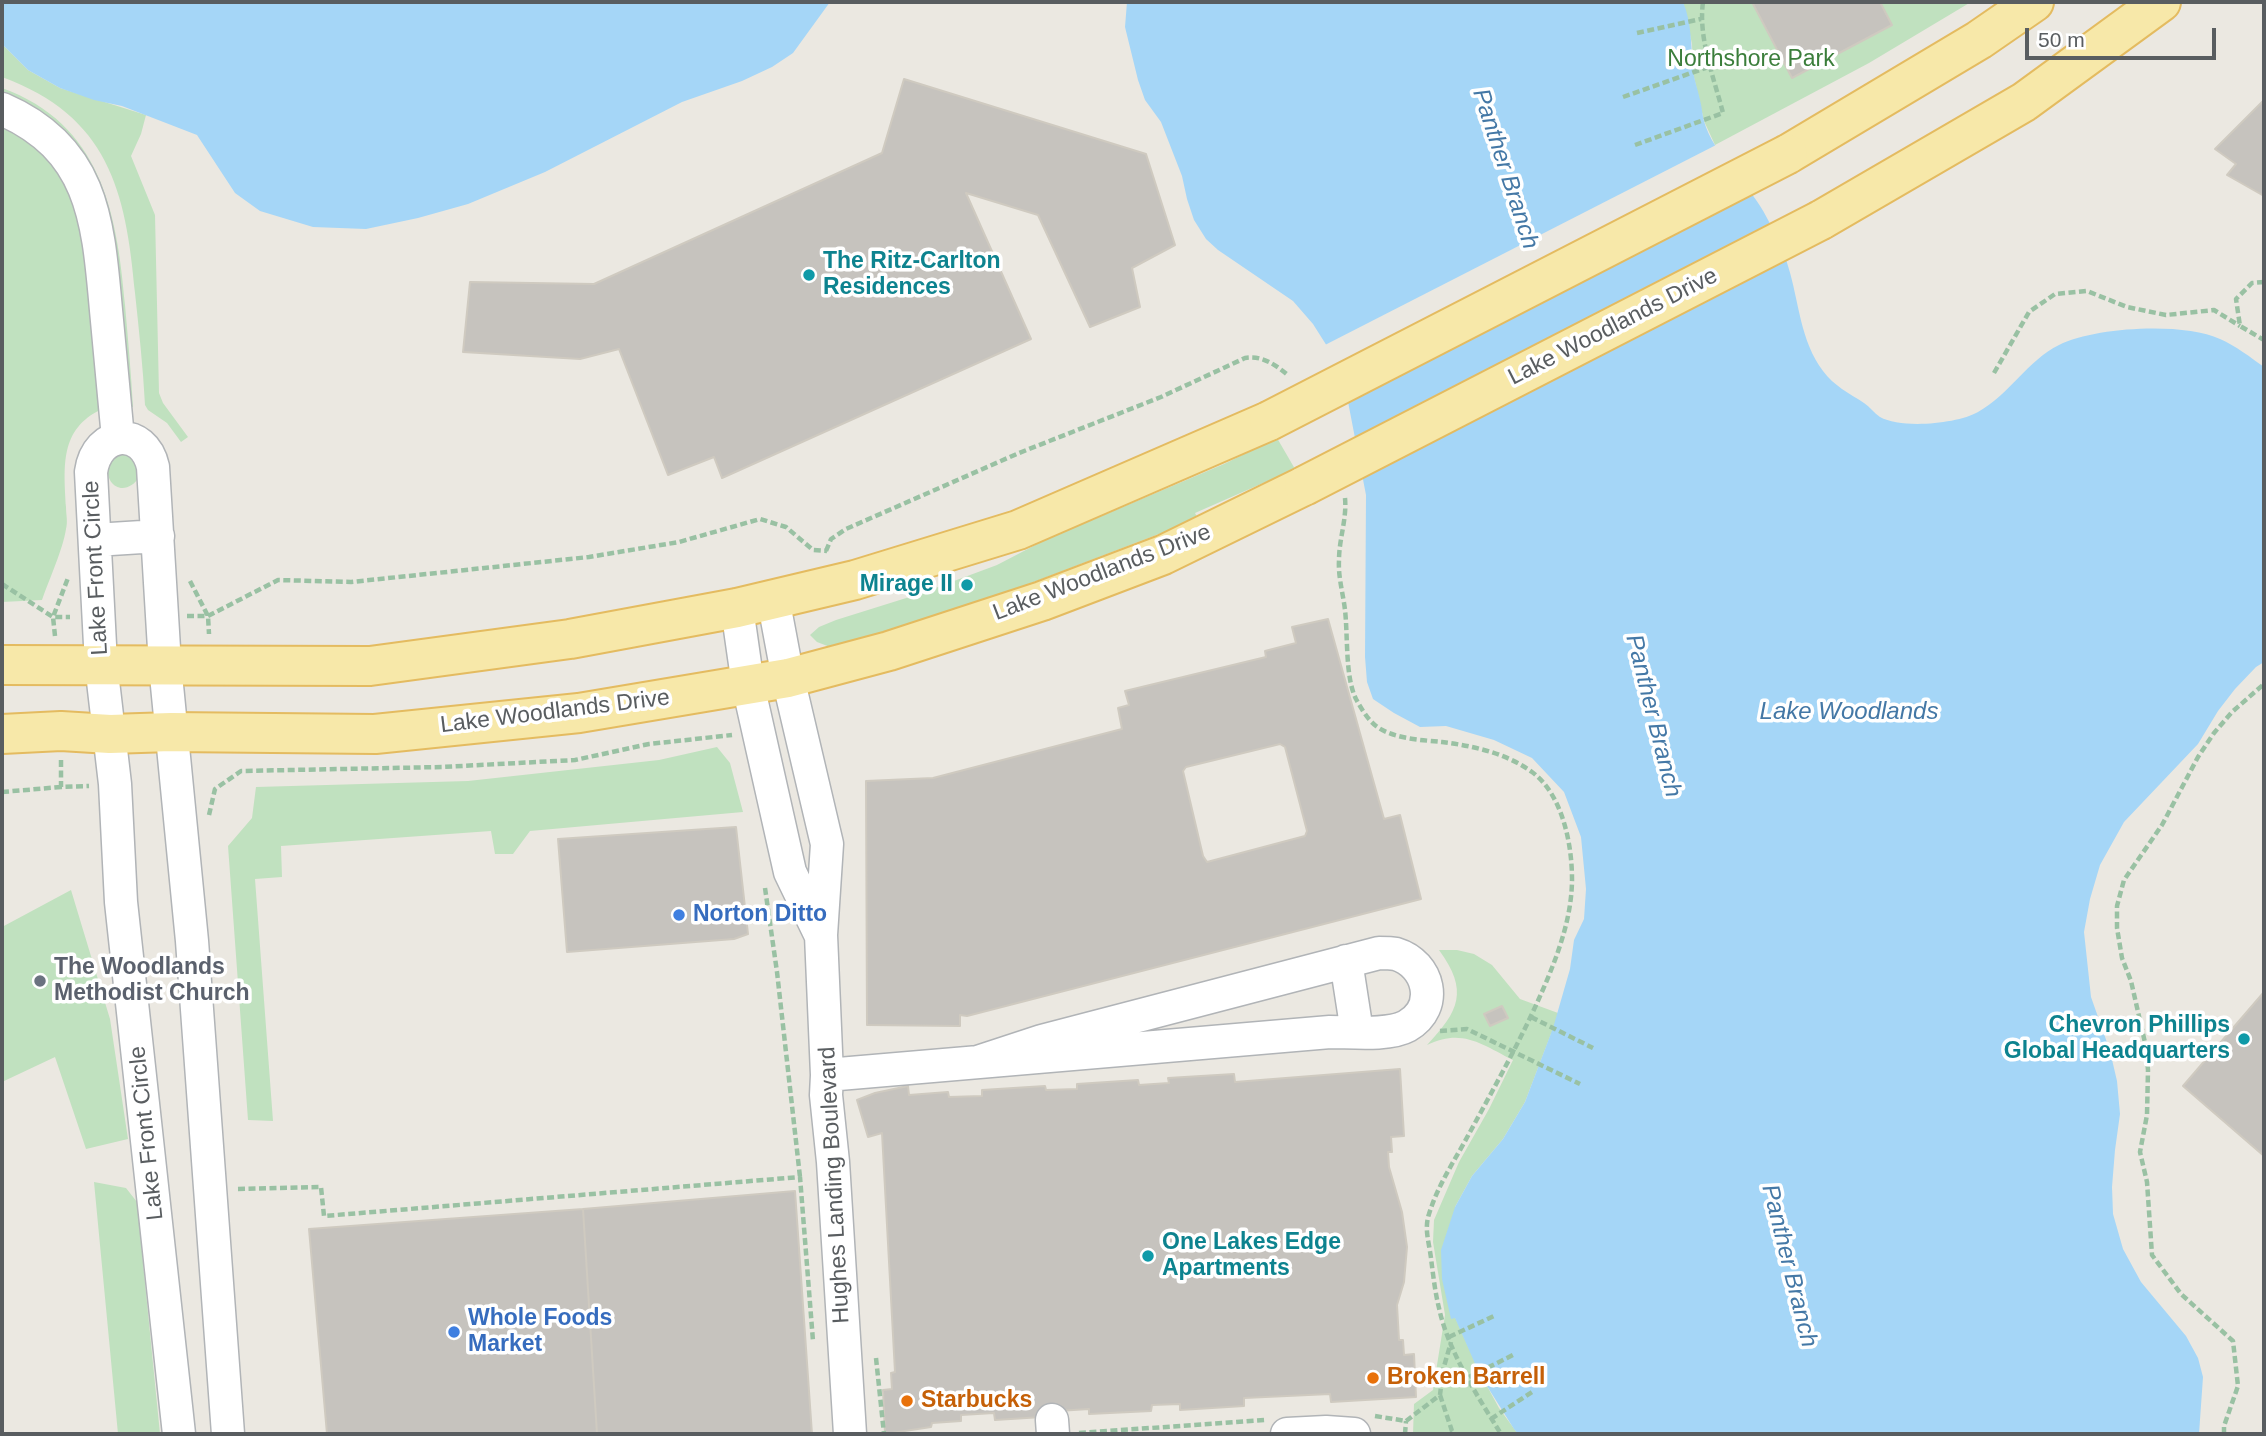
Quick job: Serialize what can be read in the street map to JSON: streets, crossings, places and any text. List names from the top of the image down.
{
  "streets": {
    "main road": ["Lake Woodlands Drive"],
    "street": ["Lake Front Circle", "Hughes Landing Boulevard"]
  },
  "crossings": [
    ["Lake Woodlands Drive", "Lake Front Circle"],
    ["Lake Woodlands Drive", "Hughes Landing Boulevard"]
  ],
  "water": ["Panther Branch", "Lake Woodlands"],
  "parks": ["Northshore Park"],
  "places": [
    "The Ritz-Carlton Residences",
    "Mirage II",
    "Norton Ditto",
    "The Woodlands Methodist Church",
    "Chevron Phillips Global Headquarters",
    "One Lakes Edge Apartments",
    "Whole Foods Market",
    "Broken Barrell",
    "Starbucks"
  ],
  "scale_bar": "50 m"
}
